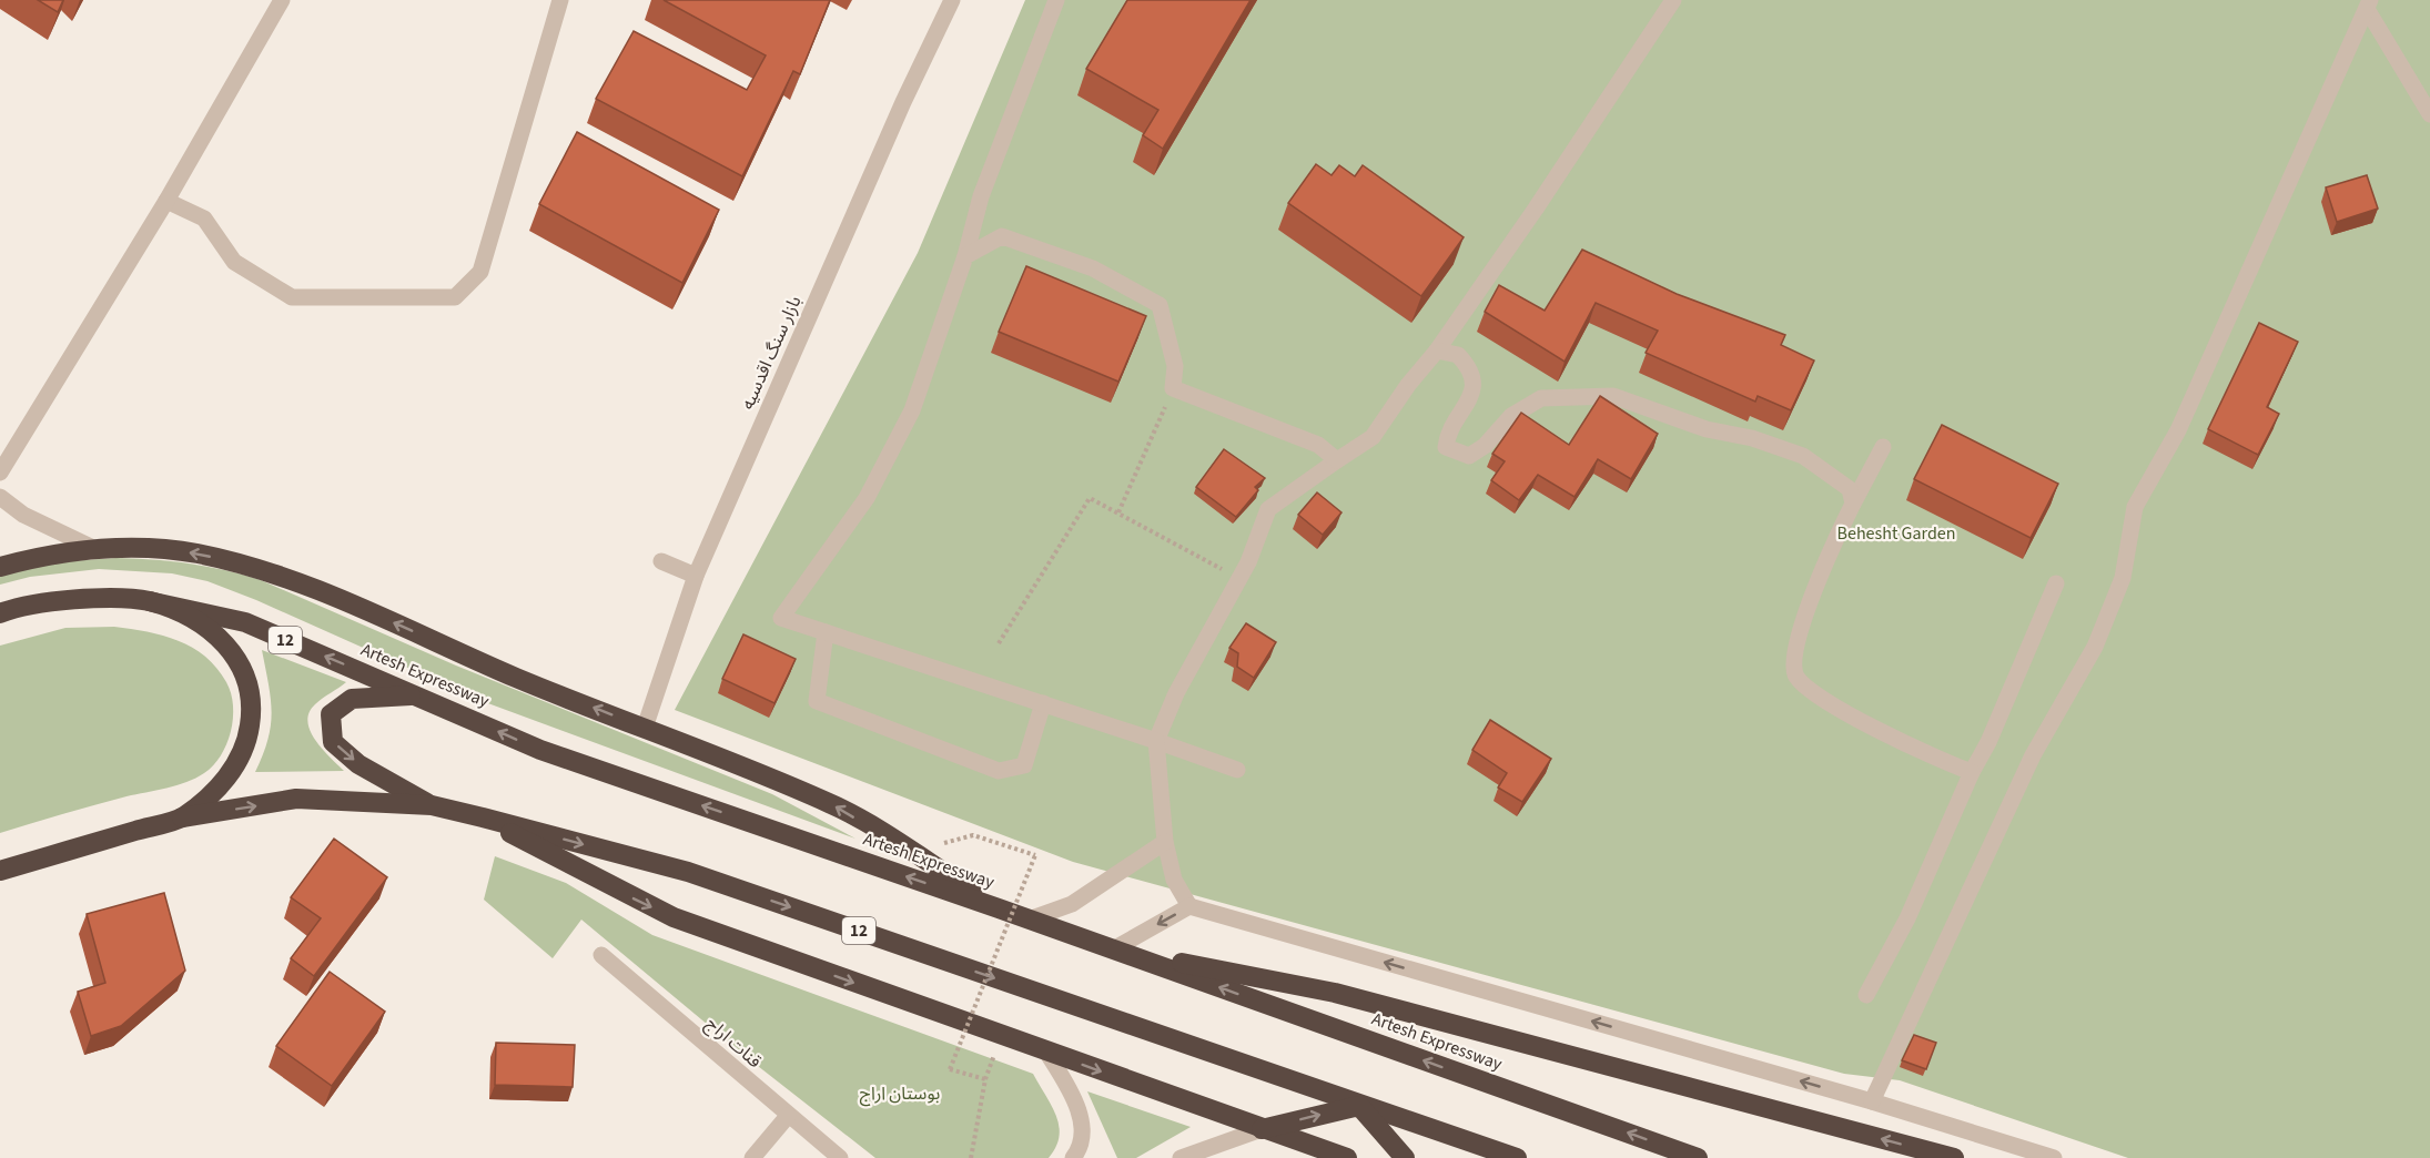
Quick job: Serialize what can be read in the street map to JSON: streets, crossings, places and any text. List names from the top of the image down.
{
  "streets": {
    "highway": ["12", "Artesh Expressway"],
    "street": ["بازار سنگ اقدسیه", "قنات اراج"]
  },
  "parks": ["Behesht Garden", "بوستان اراج"]
}
